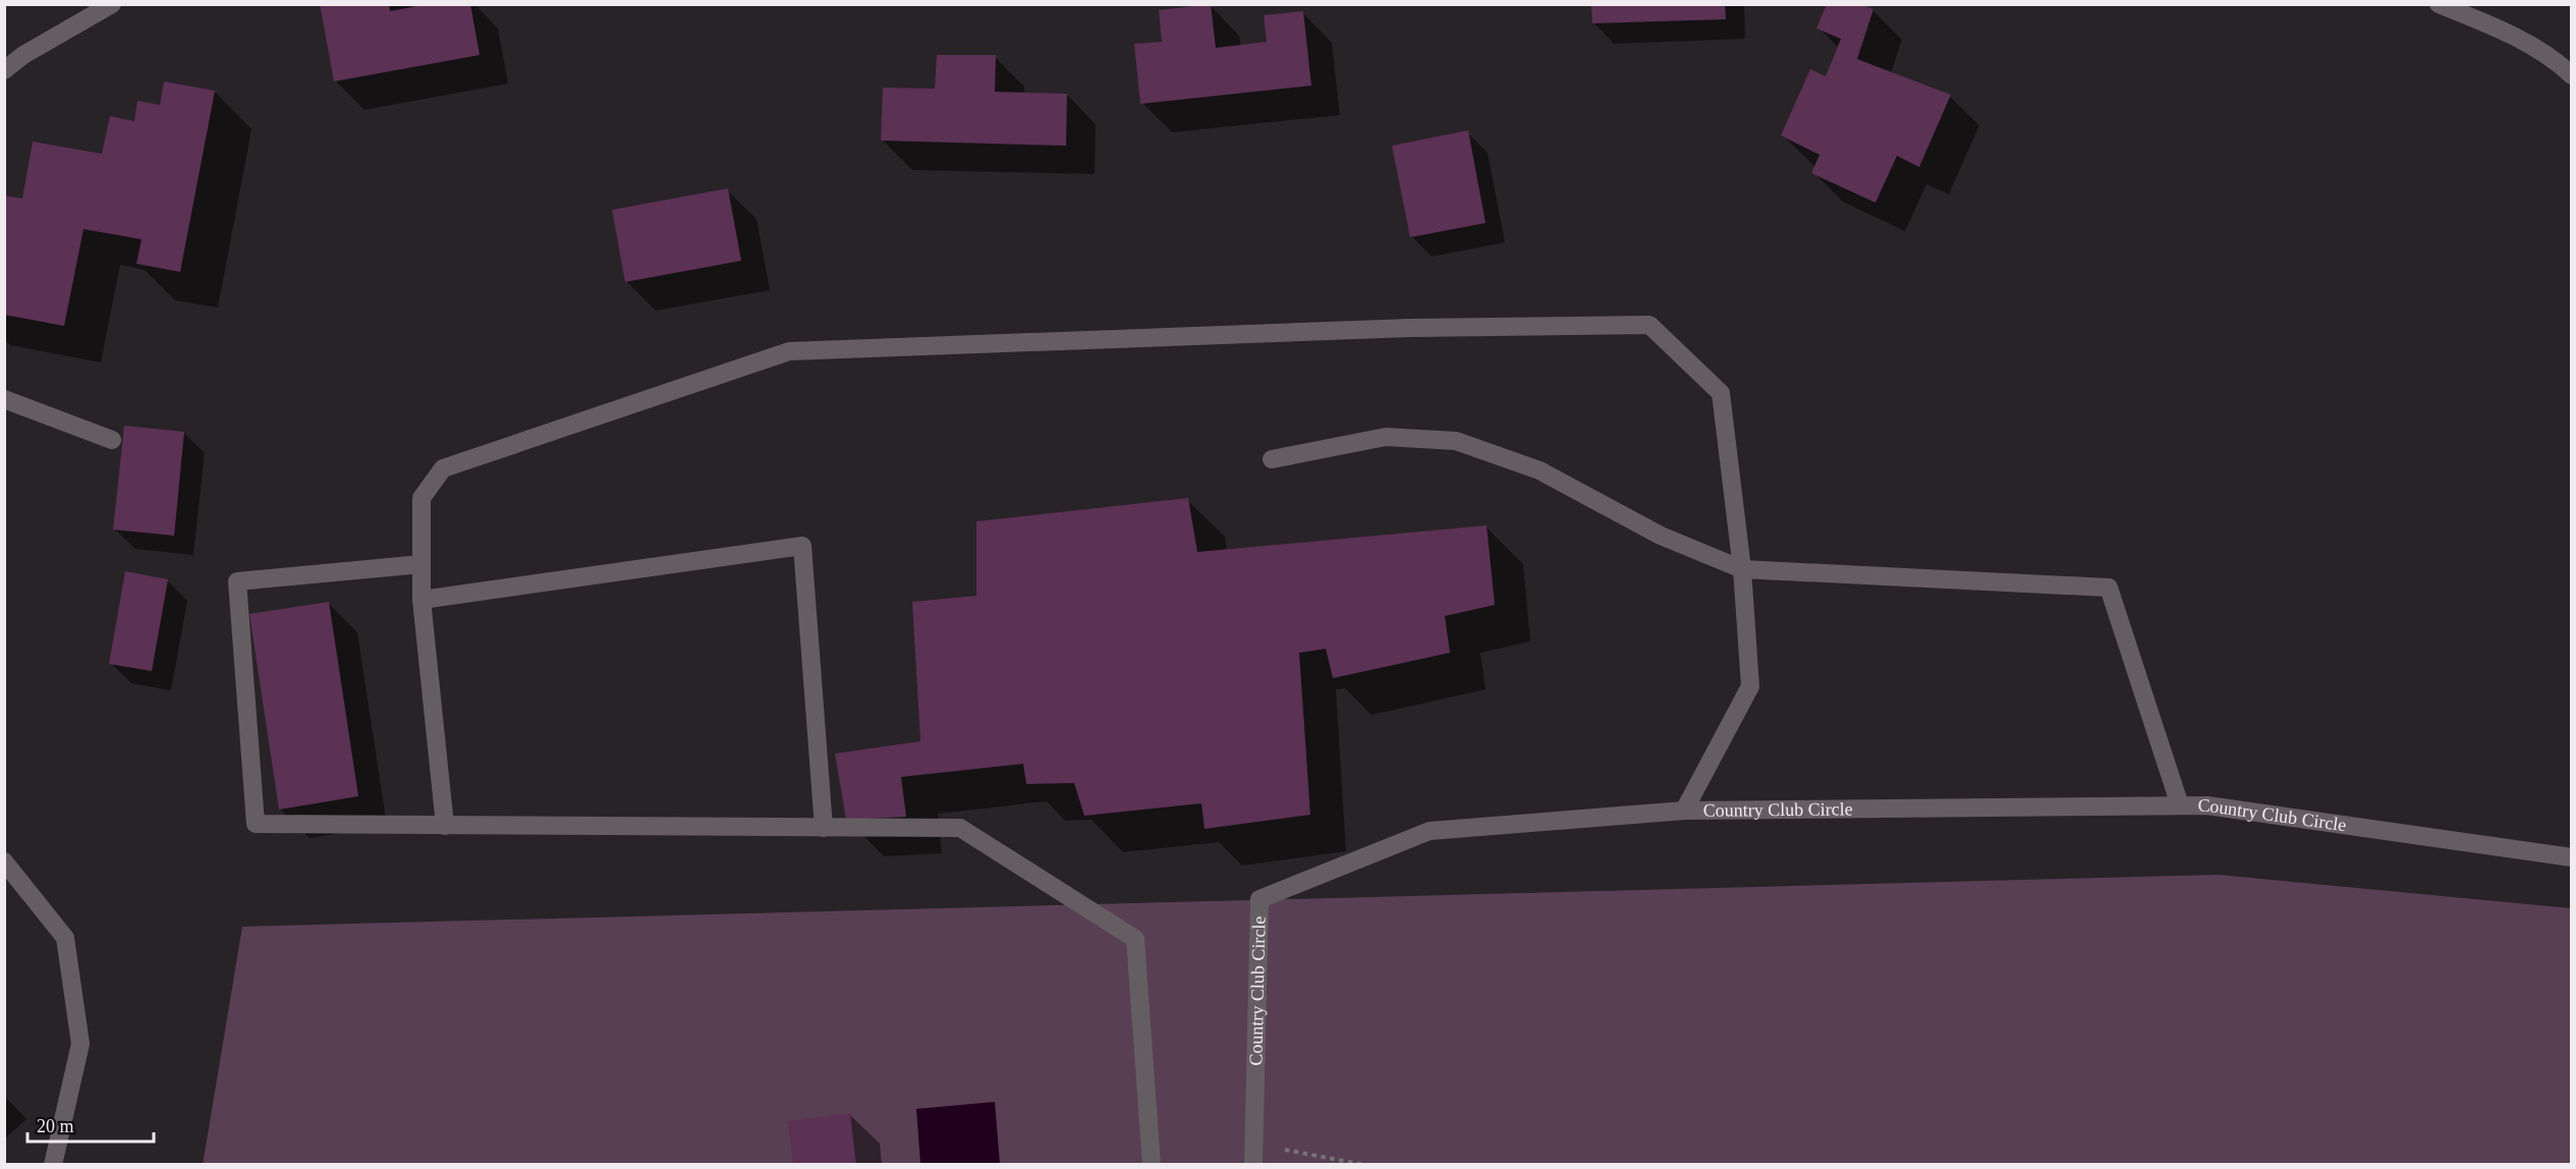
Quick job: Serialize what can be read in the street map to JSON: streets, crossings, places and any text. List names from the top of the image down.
{
  "streets": {
    "street": ["Country Club Circle"]
  },
  "scale_bar": "20 m"
}
